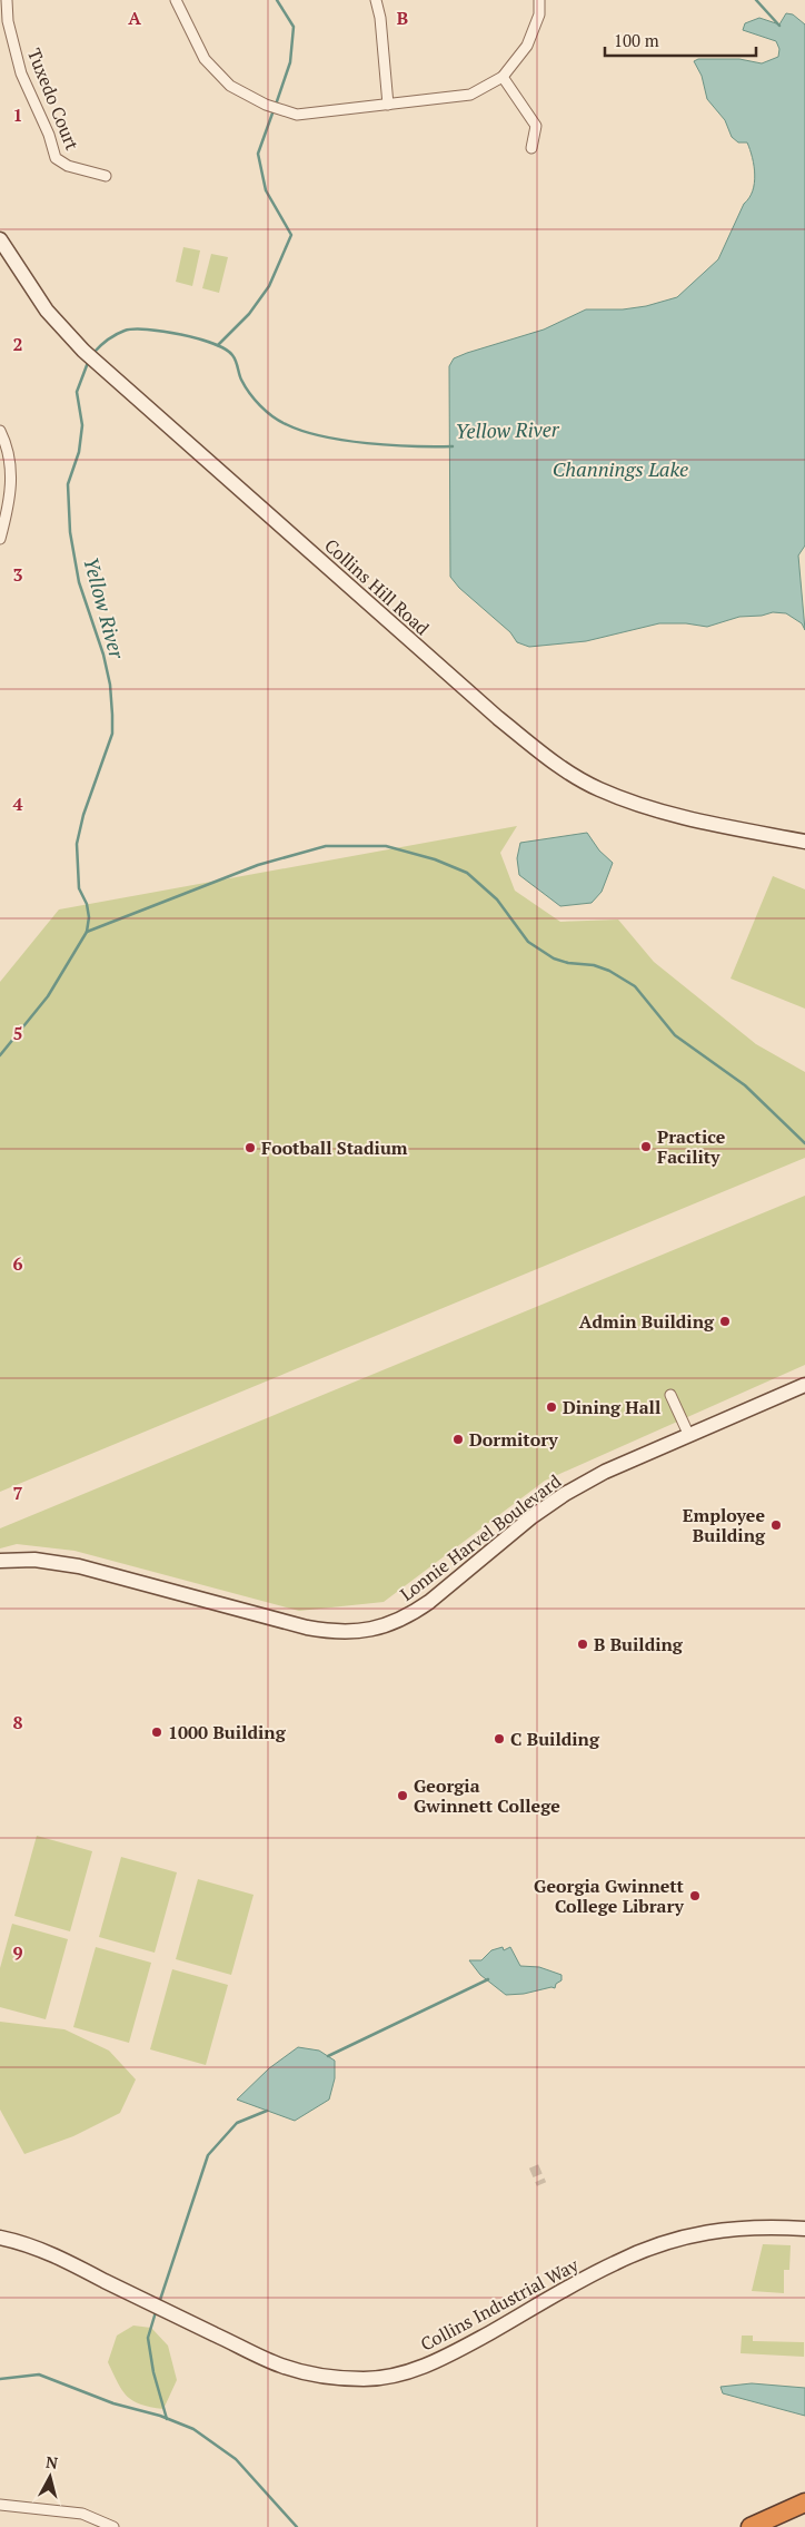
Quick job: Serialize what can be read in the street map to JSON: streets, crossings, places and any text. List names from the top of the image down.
{
  "streets": {
    "street": [
      "Tuxedo Court",
      "Collins Hill Road",
      "Lonnie Harvel Boulevard",
      "Collins Industrial Way"
    ]
  },
  "water": ["Yellow River", "Channings Lake"],
  "places": [
    "Practice Facility",
    "Football Stadium",
    "Admin Building",
    "Dining Hall",
    "Dormitory",
    "Employee Building",
    "B Building",
    "1000 Building",
    "C Building",
    "Georgia Gwinnett College",
    "Georgia Gwinnett College Library"
  ],
  "scale_bar": "100 m",
  "north": "top",
  "grid": {
    "columns": ["A", "B"],
    "rows": [
      "1",
      "2",
      "3",
      "4",
      "5",
      "6",
      "7",
      "8",
      "9"
    ]
  }
}
